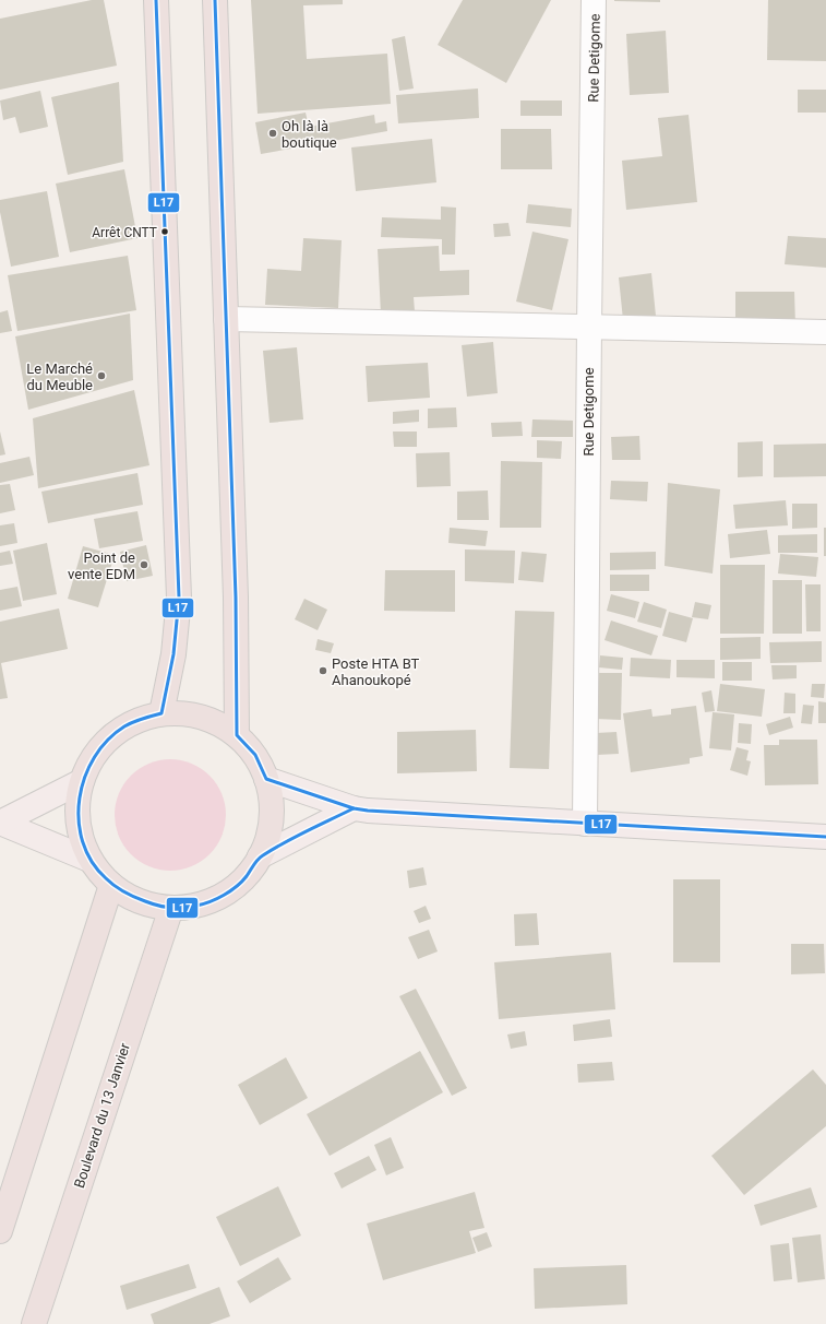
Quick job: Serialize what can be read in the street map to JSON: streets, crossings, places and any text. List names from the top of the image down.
{
  "streets": {
    "highway": ["Boulevard du 13 Janvier"],
    "street": ["Rue Detigome"]
  },
  "places": [
    "Oh là là boutique",
    "Arrêt CNTT",
    "Le Marché du Meuble",
    "Point de vente EDM",
    "Poste HTA BT Ahanoukopé"
  ],
  "lines": ["transit line L17"]
}
